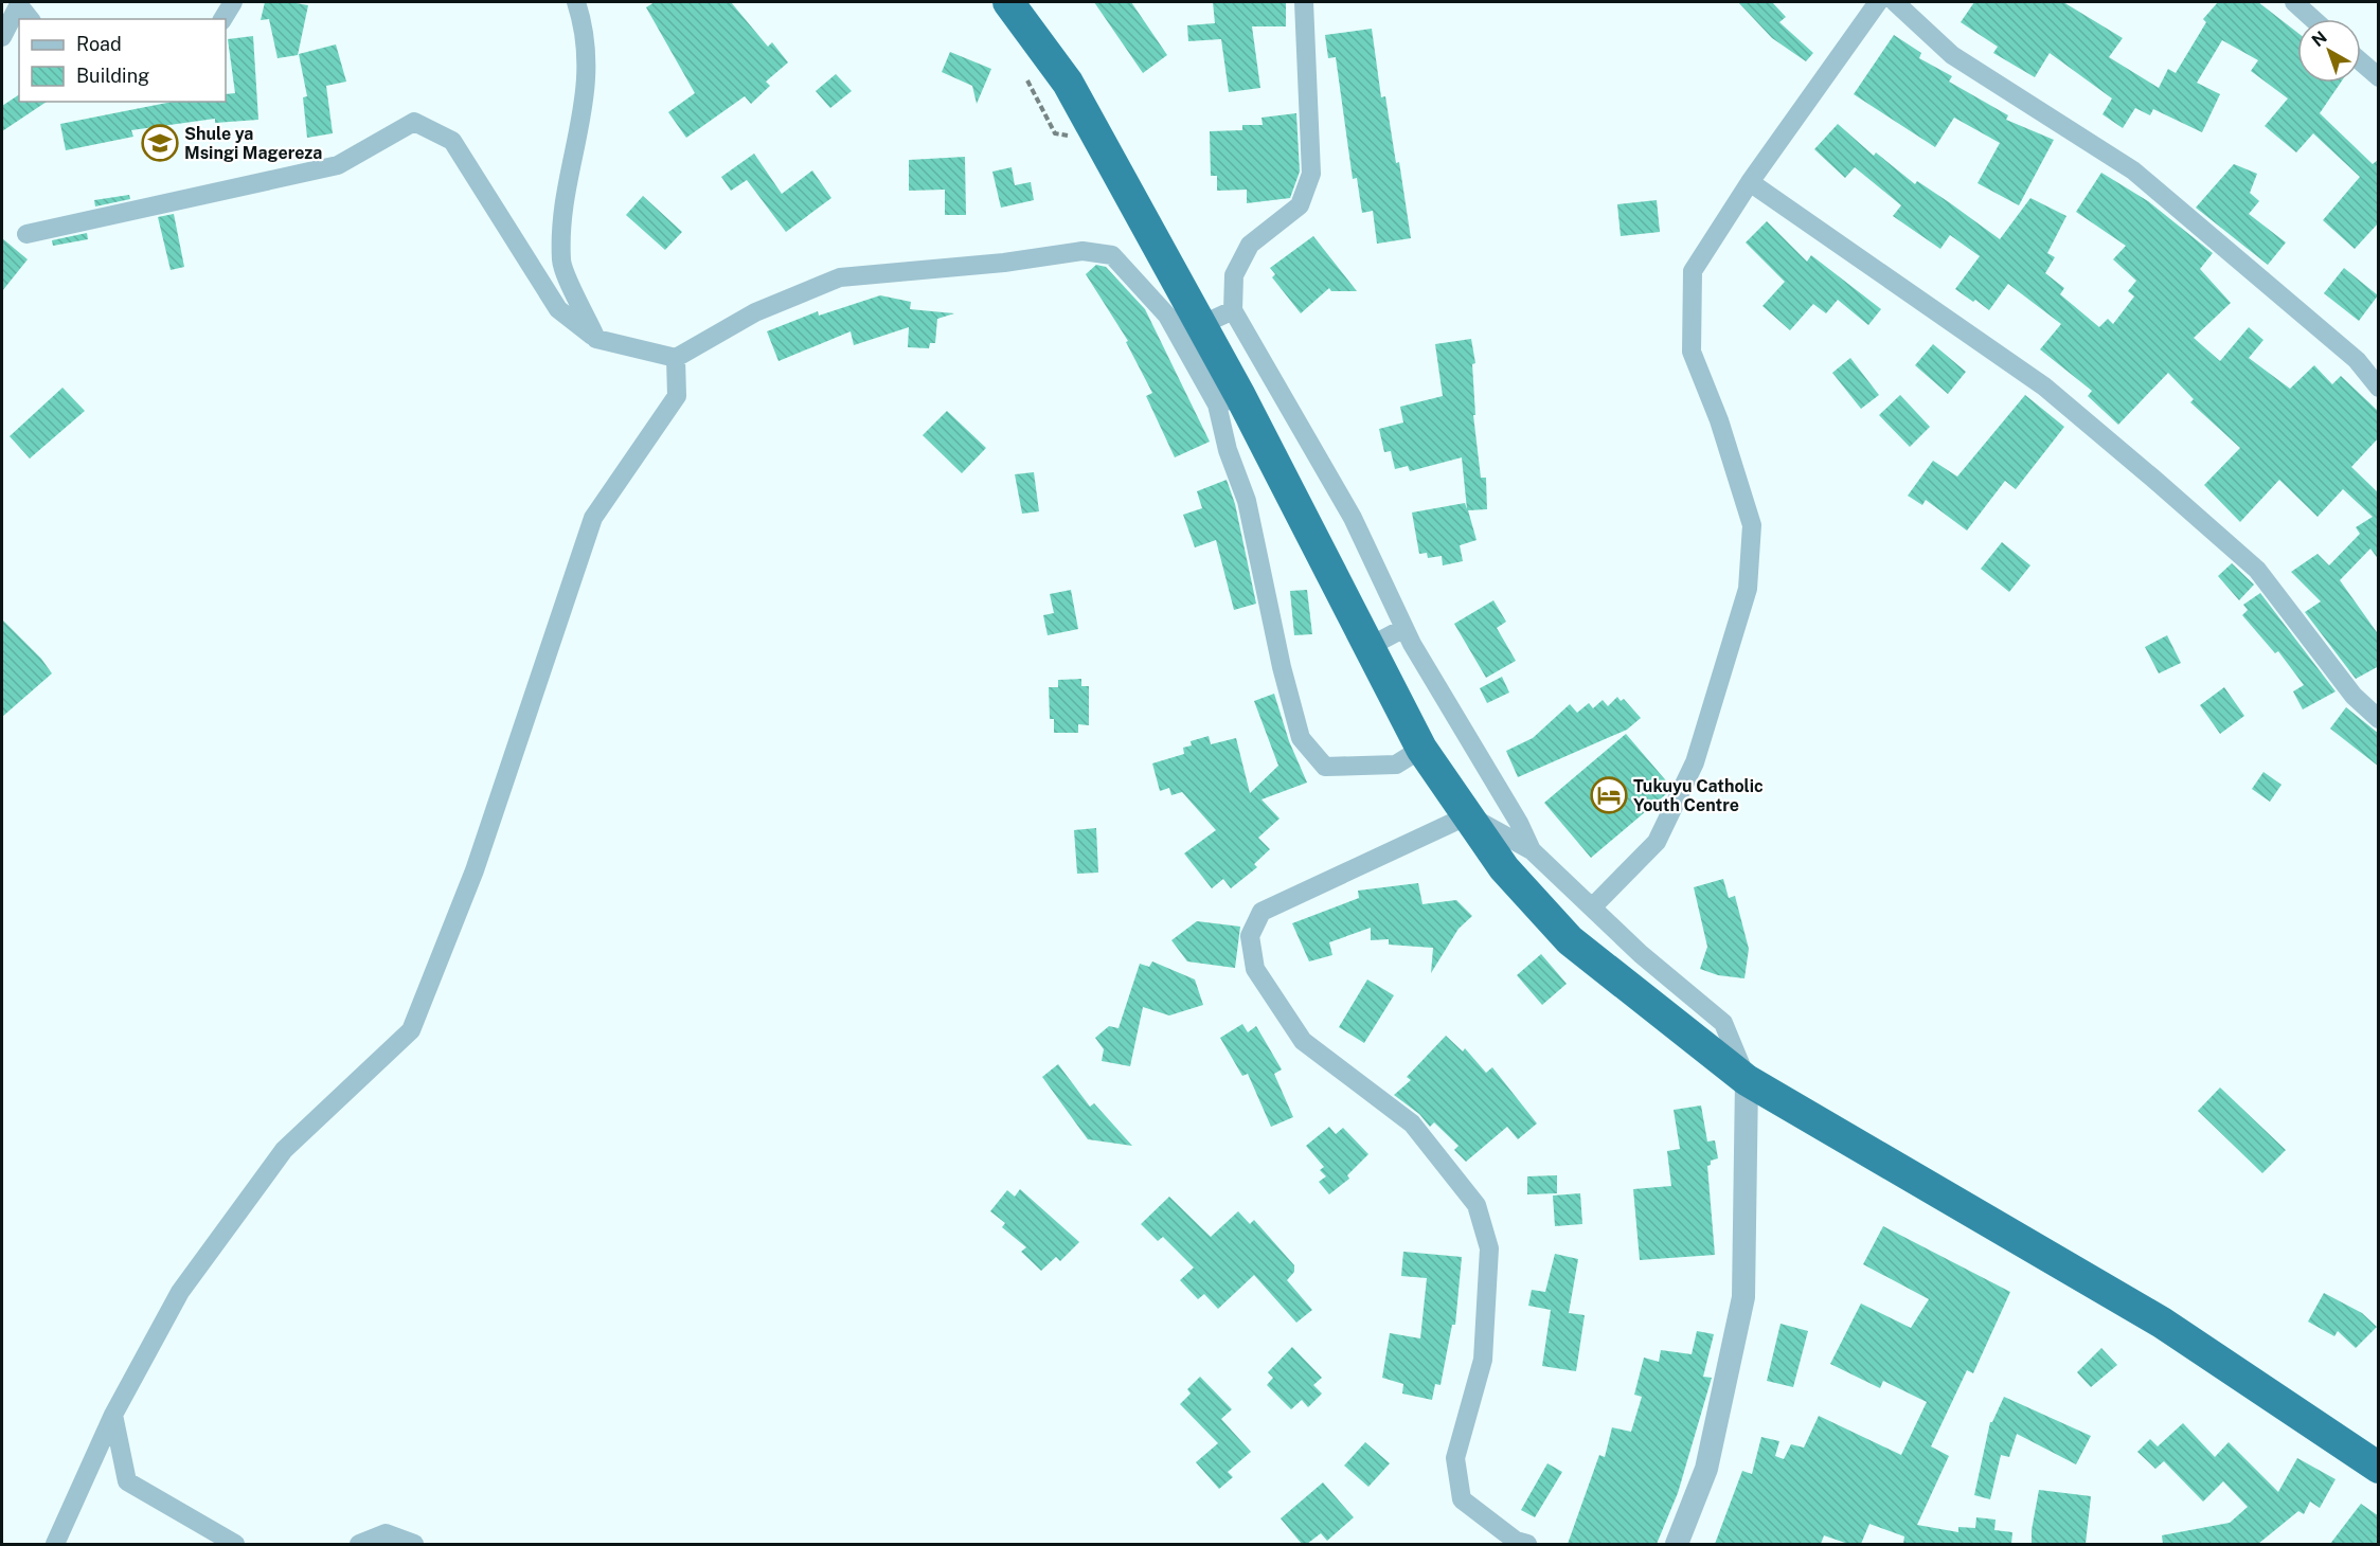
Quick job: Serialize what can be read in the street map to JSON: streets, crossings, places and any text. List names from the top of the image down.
{
  "places": {
    "school or university": ["Shule ya Msingi Magereza"],
    "hotel": ["Tukuyu Catholic Youth Centre"]
  },
  "legend": ["Road", "Building"],
  "north": "top left"
}
